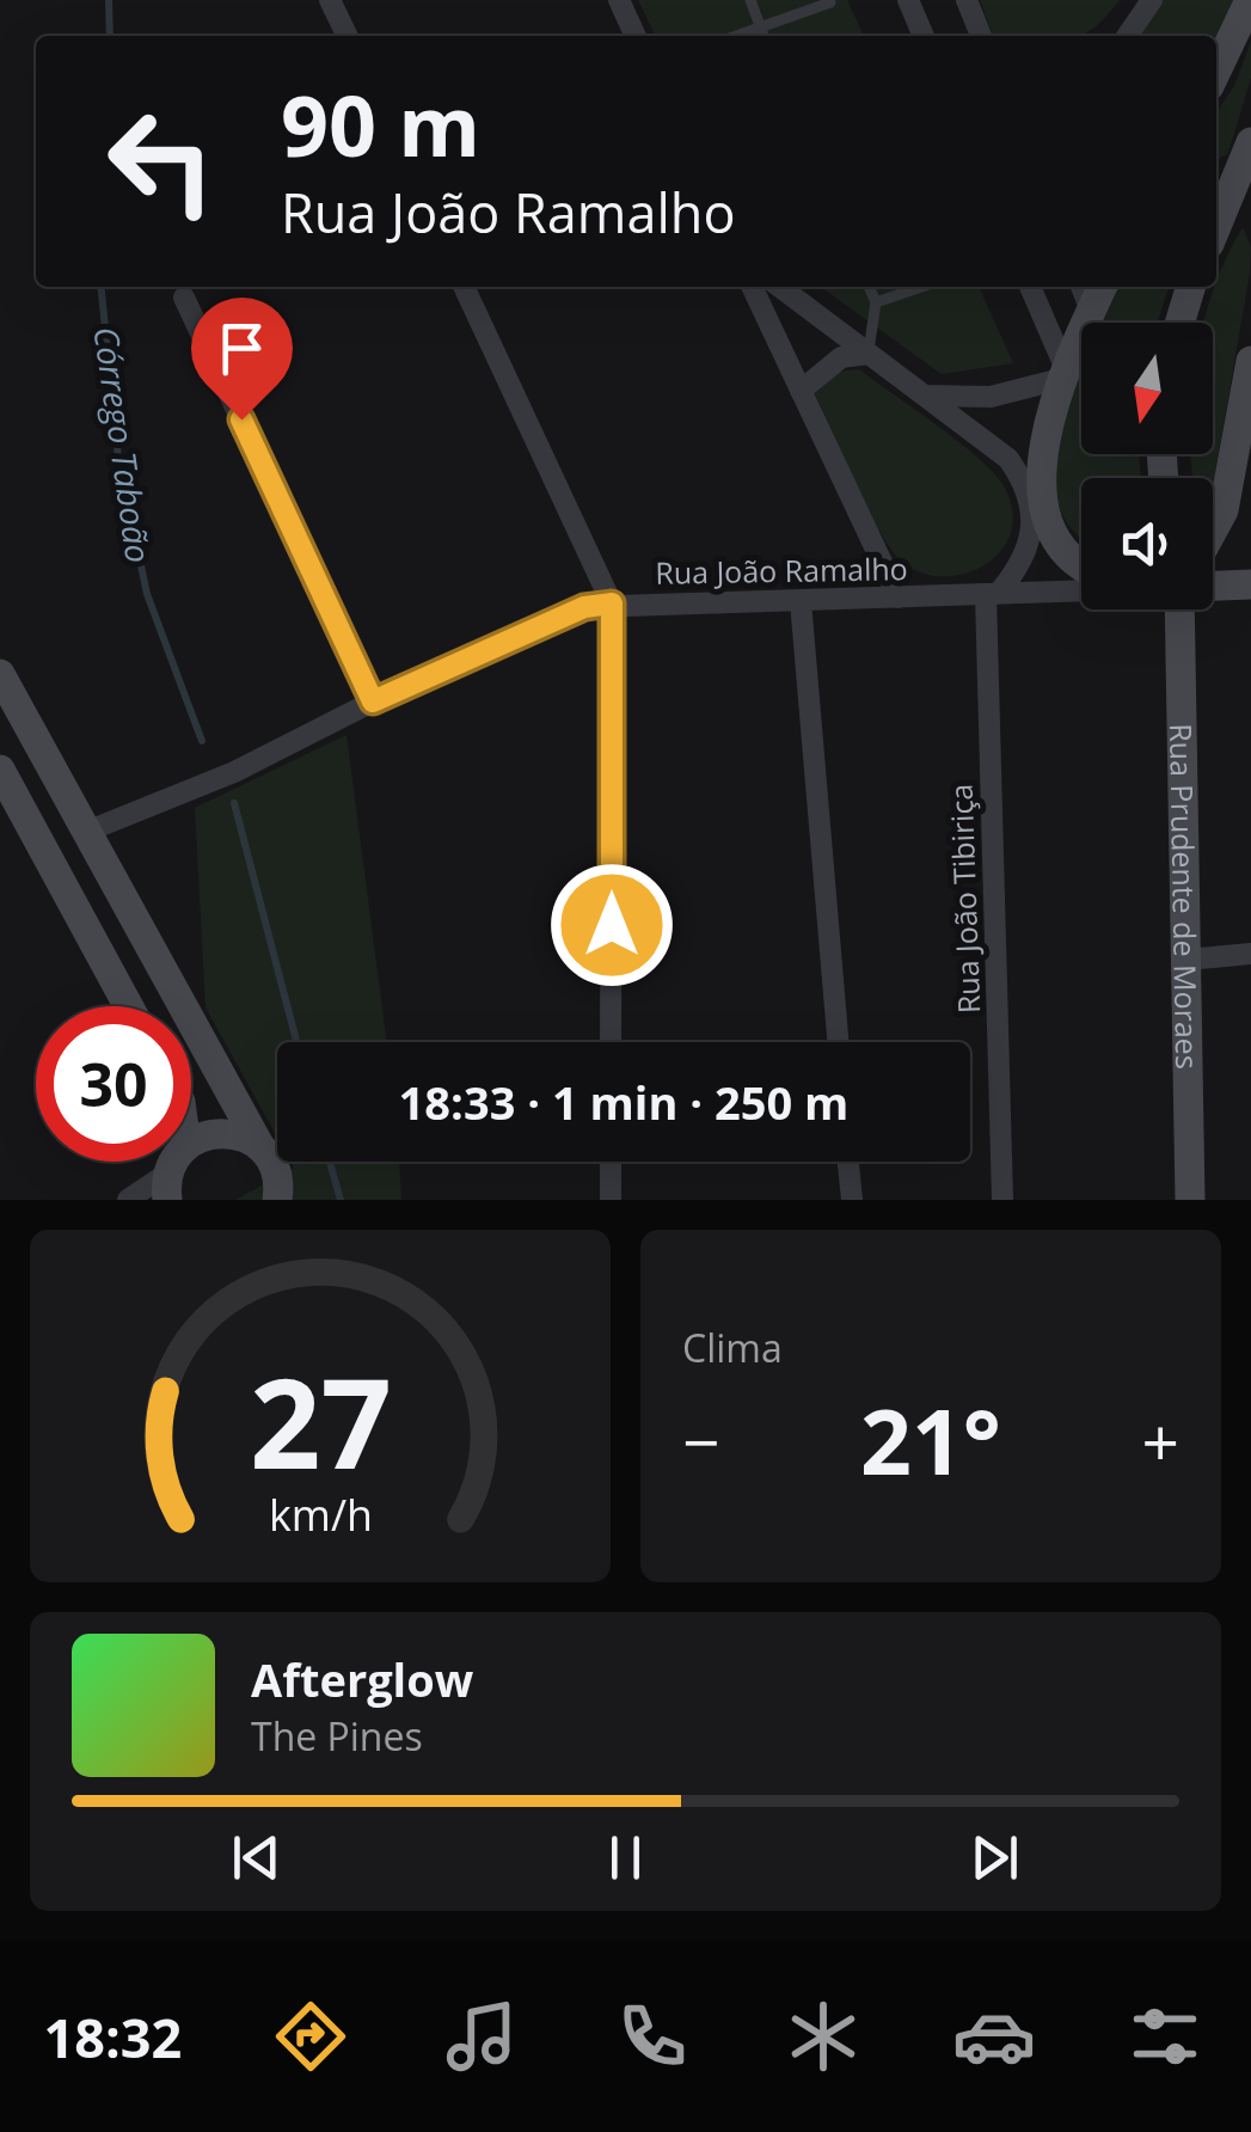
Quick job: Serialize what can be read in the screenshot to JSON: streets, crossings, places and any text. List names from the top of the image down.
{
  "streets": {
    "main road": ["Rua Prudente de Moraes"],
    "street": ["Rua João Ramalho", "Rua João Tibiriça"]
  },
  "crossings": [
    ["Rua João Ramalho", "Rua João Tibiriça"]
  ],
  "water": ["Córrego Taboão"],
  "north": "bottom",
  "page": {
    "turn": ["90 m", "Rua João Ramalho"],
    "limit": "30",
    "trip": "18:33 · 1 min · 250 m",
    "tile": "Clima",
    "heat": ["−", "21°", "+"],
    "song": ["Afterglow", "The Pines"],
    "tabs": "18:32",
    "gauge": ["27", "km/h"]
  }
}
